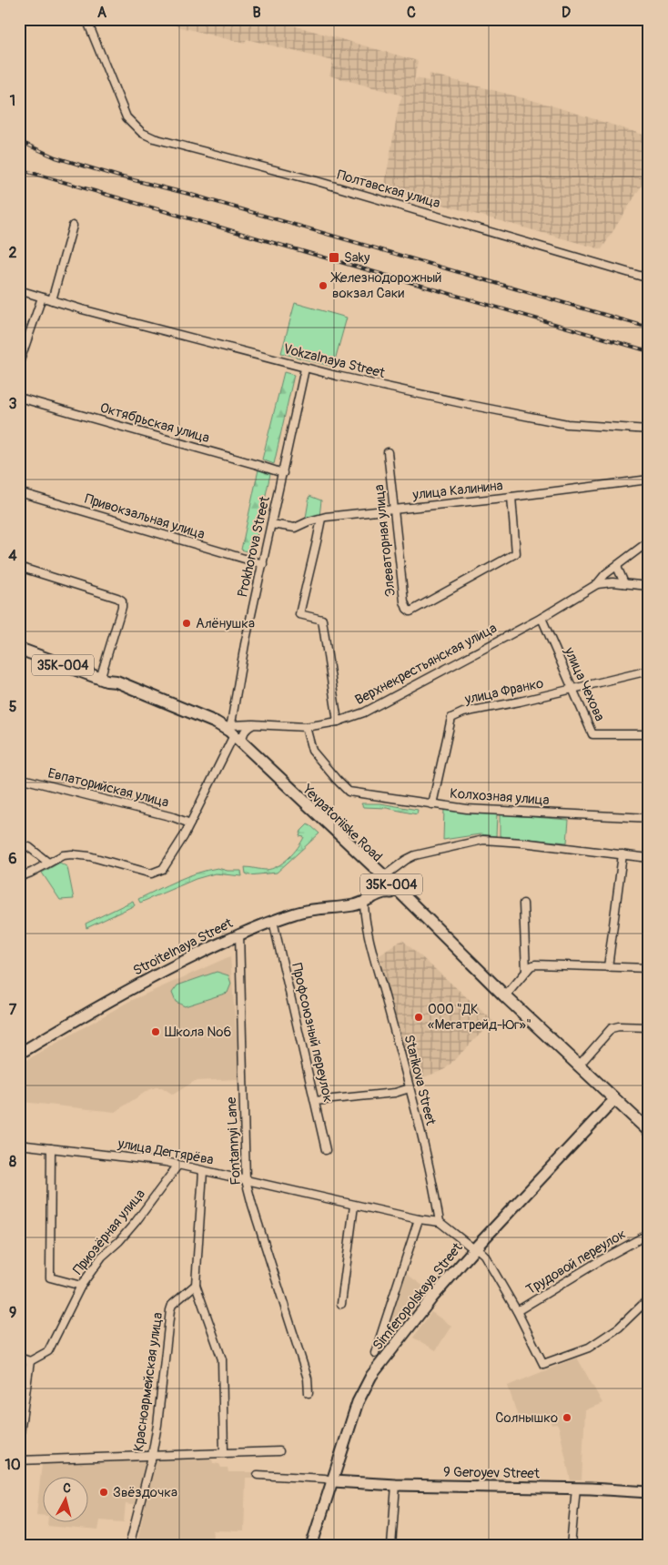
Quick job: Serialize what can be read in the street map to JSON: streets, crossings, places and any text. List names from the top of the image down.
{
  "streets": {
    "main road": ["35К-004", "Yevpatoriiske Road"],
    "street": [
      "Полтавская улица",
      "Vokzalnaya Street",
      "Октябрьская улица",
      "улица Калинина",
      "Привокзальная улица",
      "Элеваторная улица",
      "Prokhorova Street",
      "Верхнекрестьянская улица",
      "улица Чехова",
      "улица Франко",
      "Евпаторийская улица",
      "Колхозная улица",
      "Stroitelnaya Street",
      "Профсоюзный переулок",
      "Starikova Street",
      "Fontannyi Lane",
      "улица Дегтярёва",
      "Приозёрная улица",
      "Трудовой переулок",
      "Simferopolskaya Street",
      "Красноармейская улица",
      "9 Geroyev Street"
    ]
  },
  "crossings": [
    ["Vokzalnaya Street", "Prokhorova Street"],
    ["Октябрьская улица", "Prokhorova Street"],
    ["улица Калинина", "Элеваторная улица"],
    ["улица Калинина", "Prokhorova Street"],
    ["Привокзальная улица", "Prokhorova Street"],
    ["Prokhorova Street", "Верхнекрестьянская улица"],
    ["Prokhorova Street", "Yevpatoriiske Road"],
    ["Верхнекрестьянская улица", "улица Чехова"],
    ["Верхнекрестьянская улица", "Колхозная улица"],
    ["Верхнекрестьянская улица", "Yevpatoriiske Road"],
    ["улица Чехова", "улица Франко"],
    ["улица Франко", "Колхозная улица"],
    ["Yevpatoriiske Road", "Stroitelnaya Street"],
    ["Yevpatoriiske Road", "Simferopolskaya Street"],
    ["Stroitelnaya Street", "Профсоюзный переулок"],
    ["Stroitelnaya Street", "Starikova Street"],
    ["Stroitelnaya Street", "Fontannyi Lane"],
    ["Starikova Street", "улица Дегтярёва"],
    ["Fontannyi Lane", "улица Дегтярёва"],
    ["улица Дегтярёва", "Приозёрная улица"],
    ["Simferopolskaya Street", "9 Geroyev Street"]
  ],
  "places": {
    "transit": ["Saky"],
    "other": [
      "Железнодорожный вокзал Саки",
      "Алёнушка",
      "ООО \"ДК «Мегатрейд-Юг»\"",
      "Школа №6",
      "Солнышко",
      "Звёздочка"
    ]
  },
  "north": "top",
  "grid": {
    "columns": [
      "A",
      "B",
      "C",
      "D"
    ],
    "rows": [
      "1",
      "2",
      "3",
      "4",
      "5",
      "6",
      "7",
      "8",
      "9",
      "10"
    ]
  }
}
